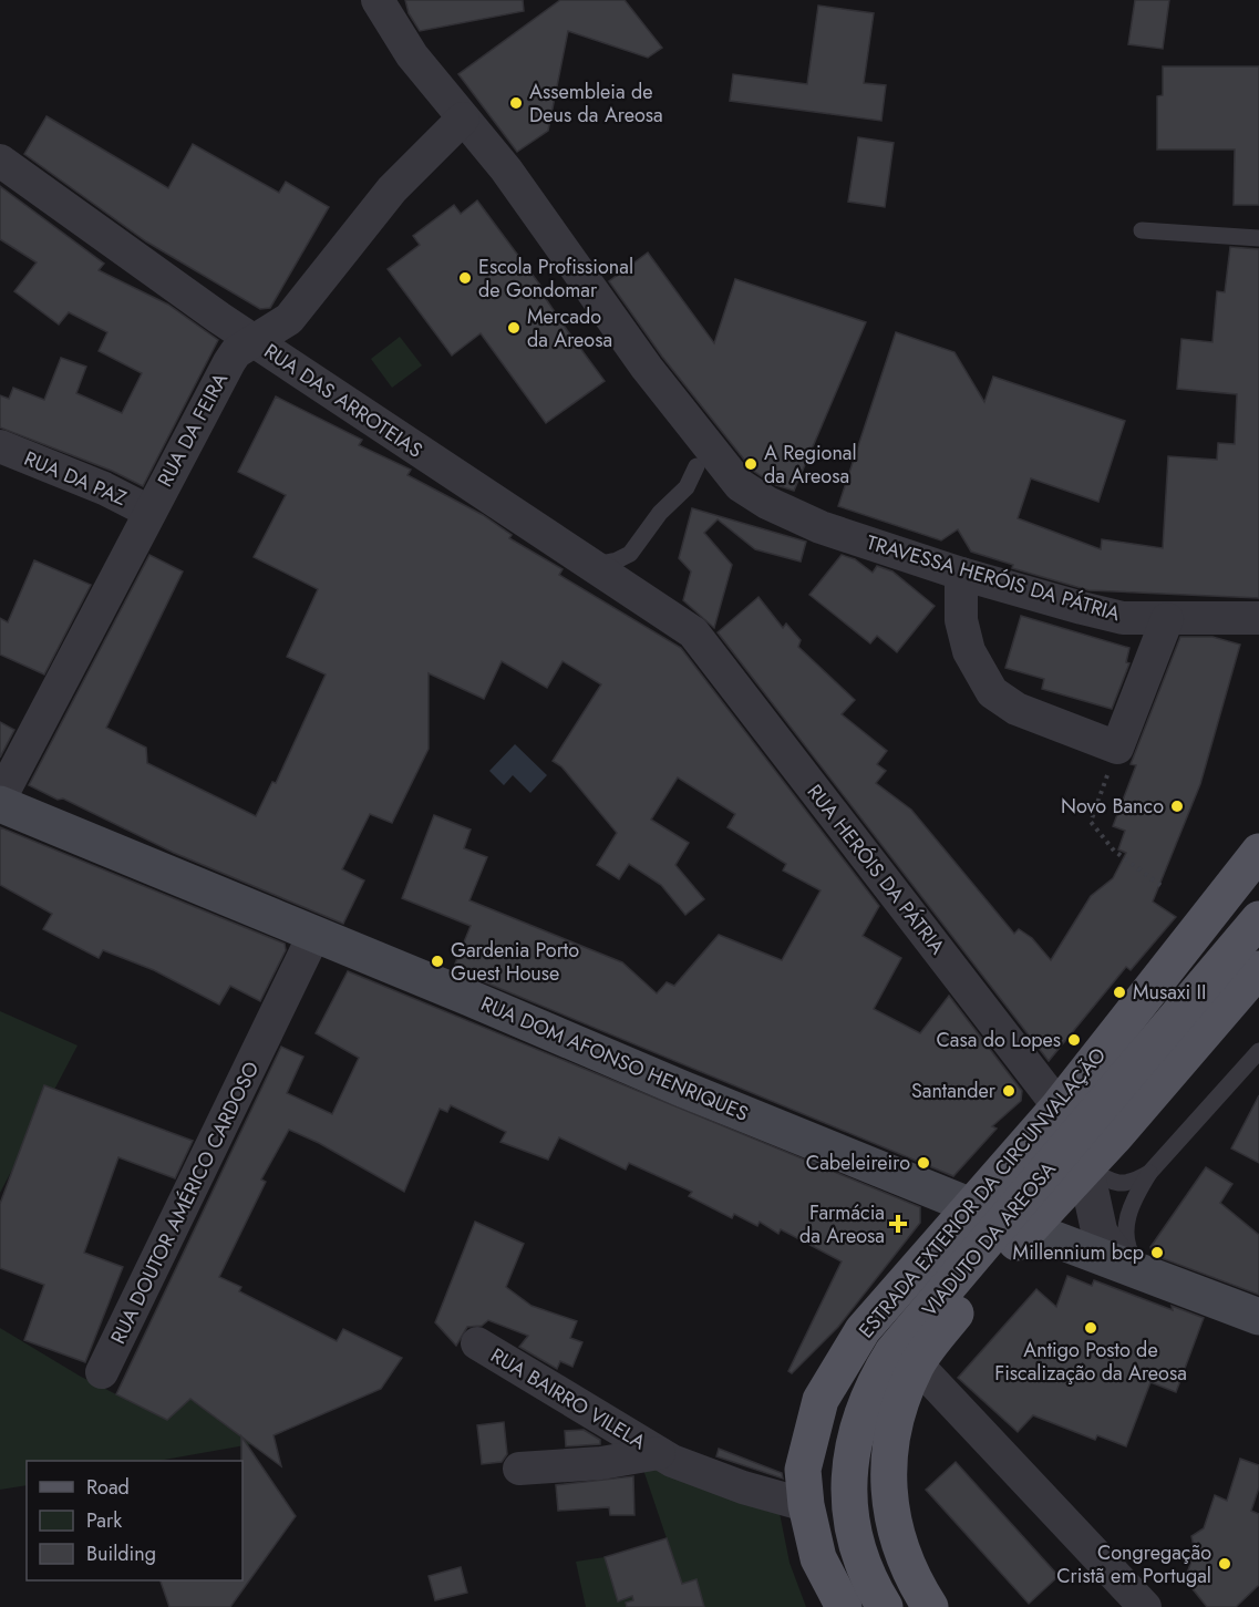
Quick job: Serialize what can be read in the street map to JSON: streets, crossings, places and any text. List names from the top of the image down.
{
  "streets": {
    "main road": ["RUA DOM AFONSO HENRIQUES", "ESTRADA EXTERIOR DA CIRCUNVALAÇÃO", "VIADUTO DA AREOSA"],
    "street": [
      "RUA DAS ARROTEIAS",
      "RUA DA FEIRA",
      "RUA DA PAZ",
      "TRAVESSA HERÓIS DA PÁTRIA",
      "RUA HERÓIS DA PÁTRIA",
      "RUA DOUTOR AMÉRICO CARDOSO",
      "RUA BAIRRO VILELA"
    ]
  },
  "crossings": [
    ["RUA DAS ARROTEIAS", "RUA DA FEIRA"],
    ["RUA DAS ARROTEIAS", "RUA HERÓIS DA PÁTRIA"],
    ["RUA DA FEIRA", "RUA DA PAZ"],
    ["RUA DA FEIRA", "TRAVESSA HERÓIS DA PÁTRIA"],
    ["RUA HERÓIS DA PÁTRIA", "ESTRADA EXTERIOR DA CIRCUNVALAÇÃO"],
    ["RUA DOM AFONSO HENRIQUES", "ESTRADA EXTERIOR DA CIRCUNVALAÇÃO"],
    ["RUA DOM AFONSO HENRIQUES", "RUA DOUTOR AMÉRICO CARDOSO"],
    ["ESTRADA EXTERIOR DA CIRCUNVALAÇÃO", "RUA BAIRRO VILELA"]
  ],
  "places": {
    "other": [
      "Assembleia de Deus da Areosa",
      "Escola Profissional de Gondomar",
      "Mercado da Areosa",
      "A Regional da Areosa",
      "Novo Banco",
      "Gardenia Porto Guest House",
      "Musaxi II",
      "Casa do Lopes",
      "Santander",
      "Cabeleireiro",
      "Millennium bcp",
      "Antigo Posto de Fiscalização da Areosa",
      "Congregação Cristã em Portugal"
    ],
    "health": ["Farmácia da Areosa"]
  },
  "legend": ["Road", "Park", "Building"]
}
